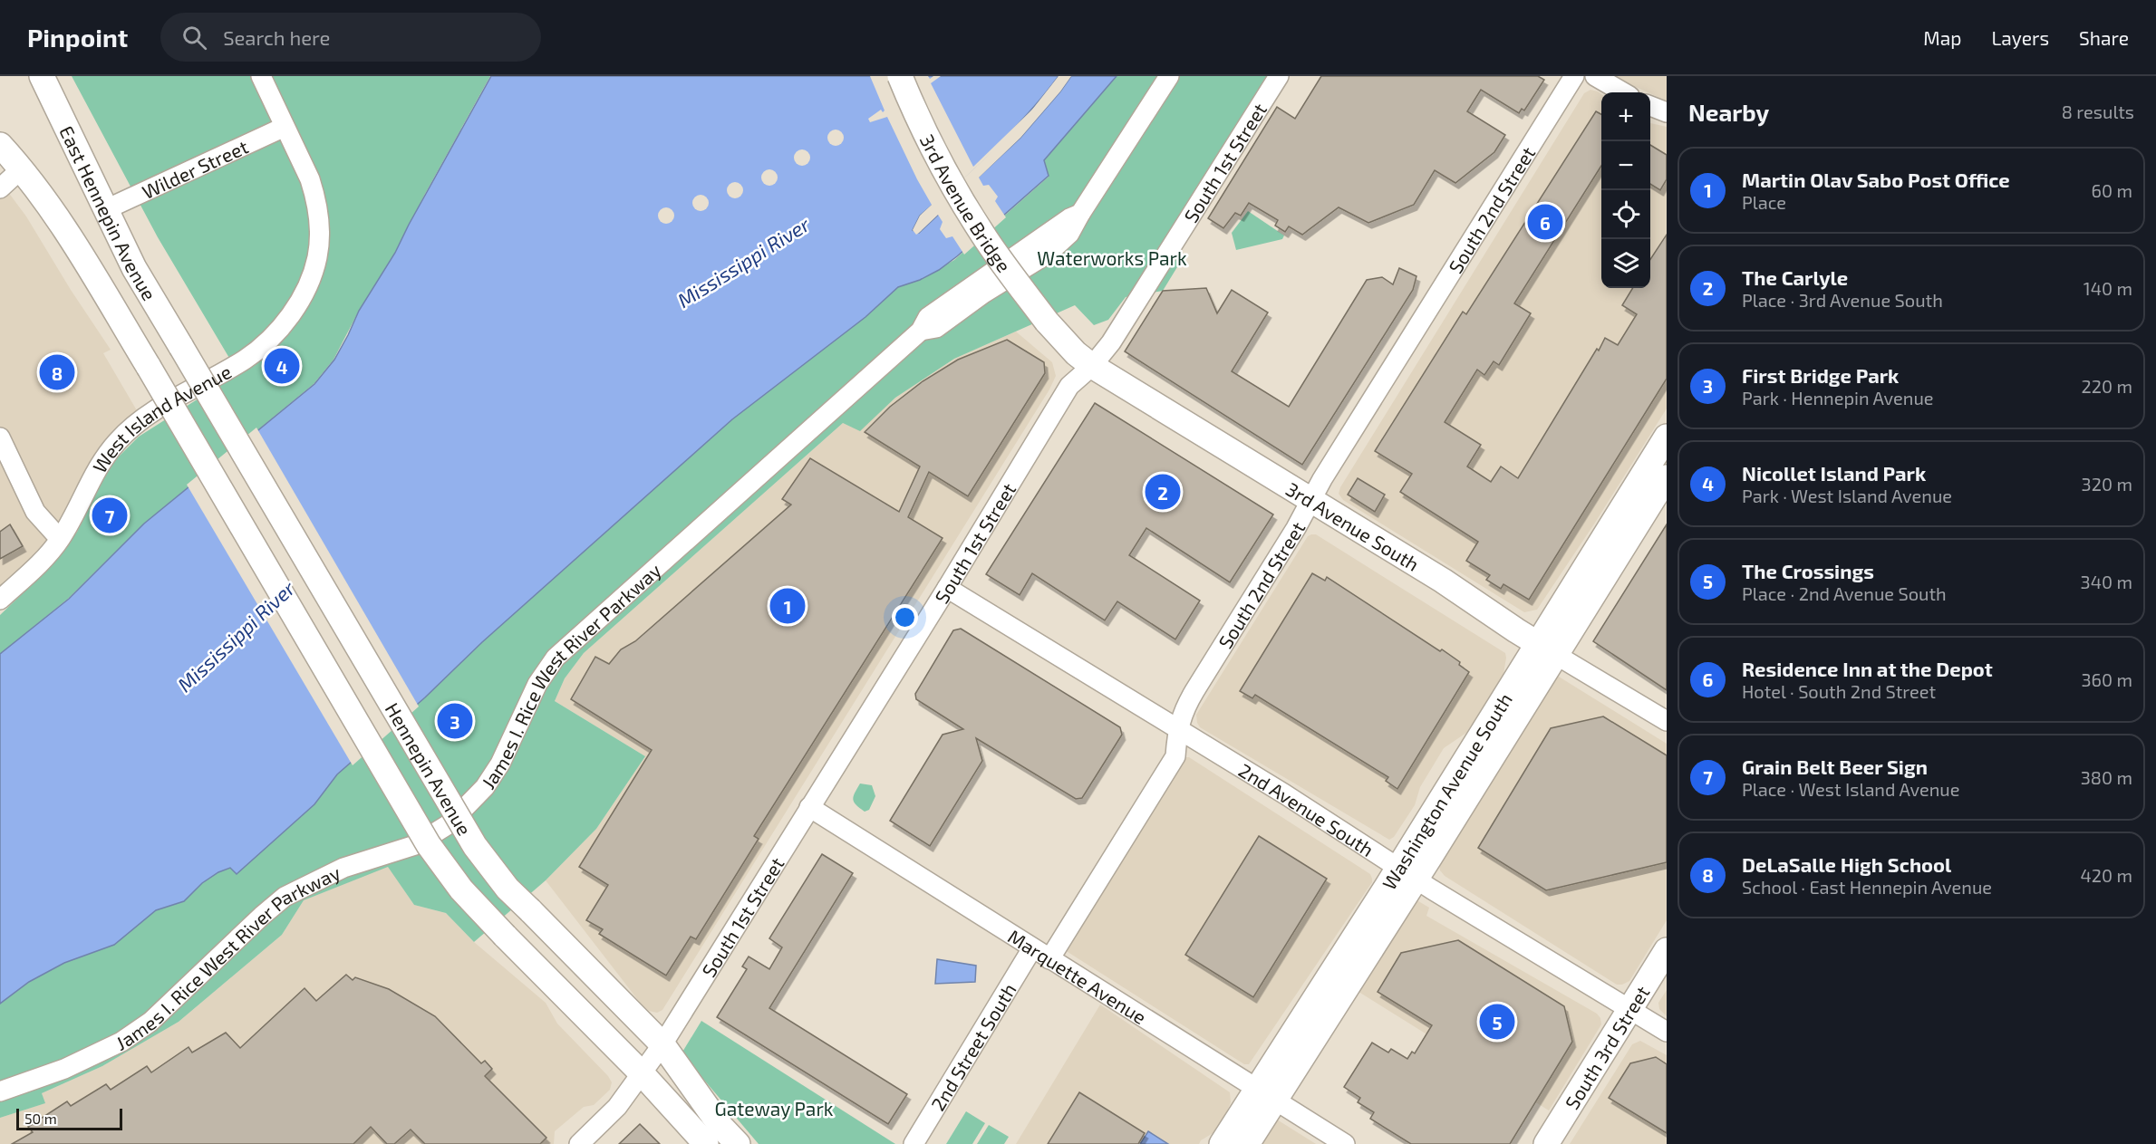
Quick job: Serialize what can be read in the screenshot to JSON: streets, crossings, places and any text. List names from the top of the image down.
{
  "streets": {
    "main road": [
      "3rd Avenue Bridge",
      "East Hennepin Avenue",
      "3rd Avenue South",
      "Hennepin Avenue",
      "Washington Avenue South",
      "South 3rd Street"
    ],
    "street": [
      "South 1st Street",
      "Wilder Street",
      "South 2nd Street",
      "West Island Avenue",
      "James I. Rice West River Parkway",
      "2nd Avenue South",
      "Marquette Avenue",
      "2nd Street South"
    ]
  },
  "crossings": [
    ["South 1st Street", "3rd Avenue South"],
    ["South 1st Street", "Hennepin Avenue"],
    ["South 1st Street", "2nd Avenue South"],
    ["South 1st Street", "Marquette Avenue"],
    ["Wilder Street", "East Hennepin Avenue"],
    ["Wilder Street", "West Island Avenue"],
    ["3rd Avenue Bridge", "3rd Avenue South"],
    ["South 2nd Street", "3rd Avenue South"],
    ["South 2nd Street", "2nd Avenue South"],
    ["South 2nd Street", "Marquette Avenue"],
    ["East Hennepin Avenue", "Hennepin Avenue"],
    ["3rd Avenue South", "Washington Avenue South"],
    ["Washington Avenue South", "2nd Avenue South"],
    ["Washington Avenue South", "Marquette Avenue"],
    ["2nd Avenue South", "South 3rd Street"],
    ["Marquette Avenue", "2nd Street South"]
  ],
  "water": ["Mississippi River"],
  "parks": ["Waterworks Park", "Gateway Park"],
  "scale_bar": "50 m",
  "page": {
    "header": "Pinpoint",
    "search": "Search here",
    "nav": ["Map", "Layers", "Share"],
    "heading": ["Nearby", "8 results"],
    "map_buttons": ["+", "−"],
    "list": [
      {
        "mark": "1",
        "name": "Martin Olav Sabo Post Office",
        "note": "Place",
        "value": "60 m"
      },
      {
        "mark": "2",
        "name": "The Carlyle",
        "note": "Place · 3rd Avenue South",
        "value": "140 m"
      },
      {
        "mark": "3",
        "name": "First Bridge Park",
        "note": "Park · Hennepin Avenue",
        "value": "220 m"
      },
      {
        "mark": "4",
        "name": "Nicollet Island Park",
        "note": "Park · West Island Avenue",
        "value": "320 m"
      },
      {
        "mark": "5",
        "name": "The Crossings",
        "note": "Place · 2nd Avenue South",
        "value": "340 m"
      },
      {
        "mark": "6",
        "name": "Residence Inn at the Depot",
        "note": "Hotel · South 2nd Street",
        "value": "360 m"
      },
      {
        "mark": "7",
        "name": "Grain Belt Beer Sign",
        "note": "Place · West Island Avenue",
        "value": "380 m"
      },
      {
        "mark": "8",
        "name": "DeLaSalle High School",
        "note": "School · East Hennepin Avenue",
        "value": "420 m"
      }
    ],
    "pins": [
      "6",
      "4",
      "8",
      "2",
      "7",
      "1",
      "3",
      "5"
    ],
    "scale": "50 m"
  }
}
